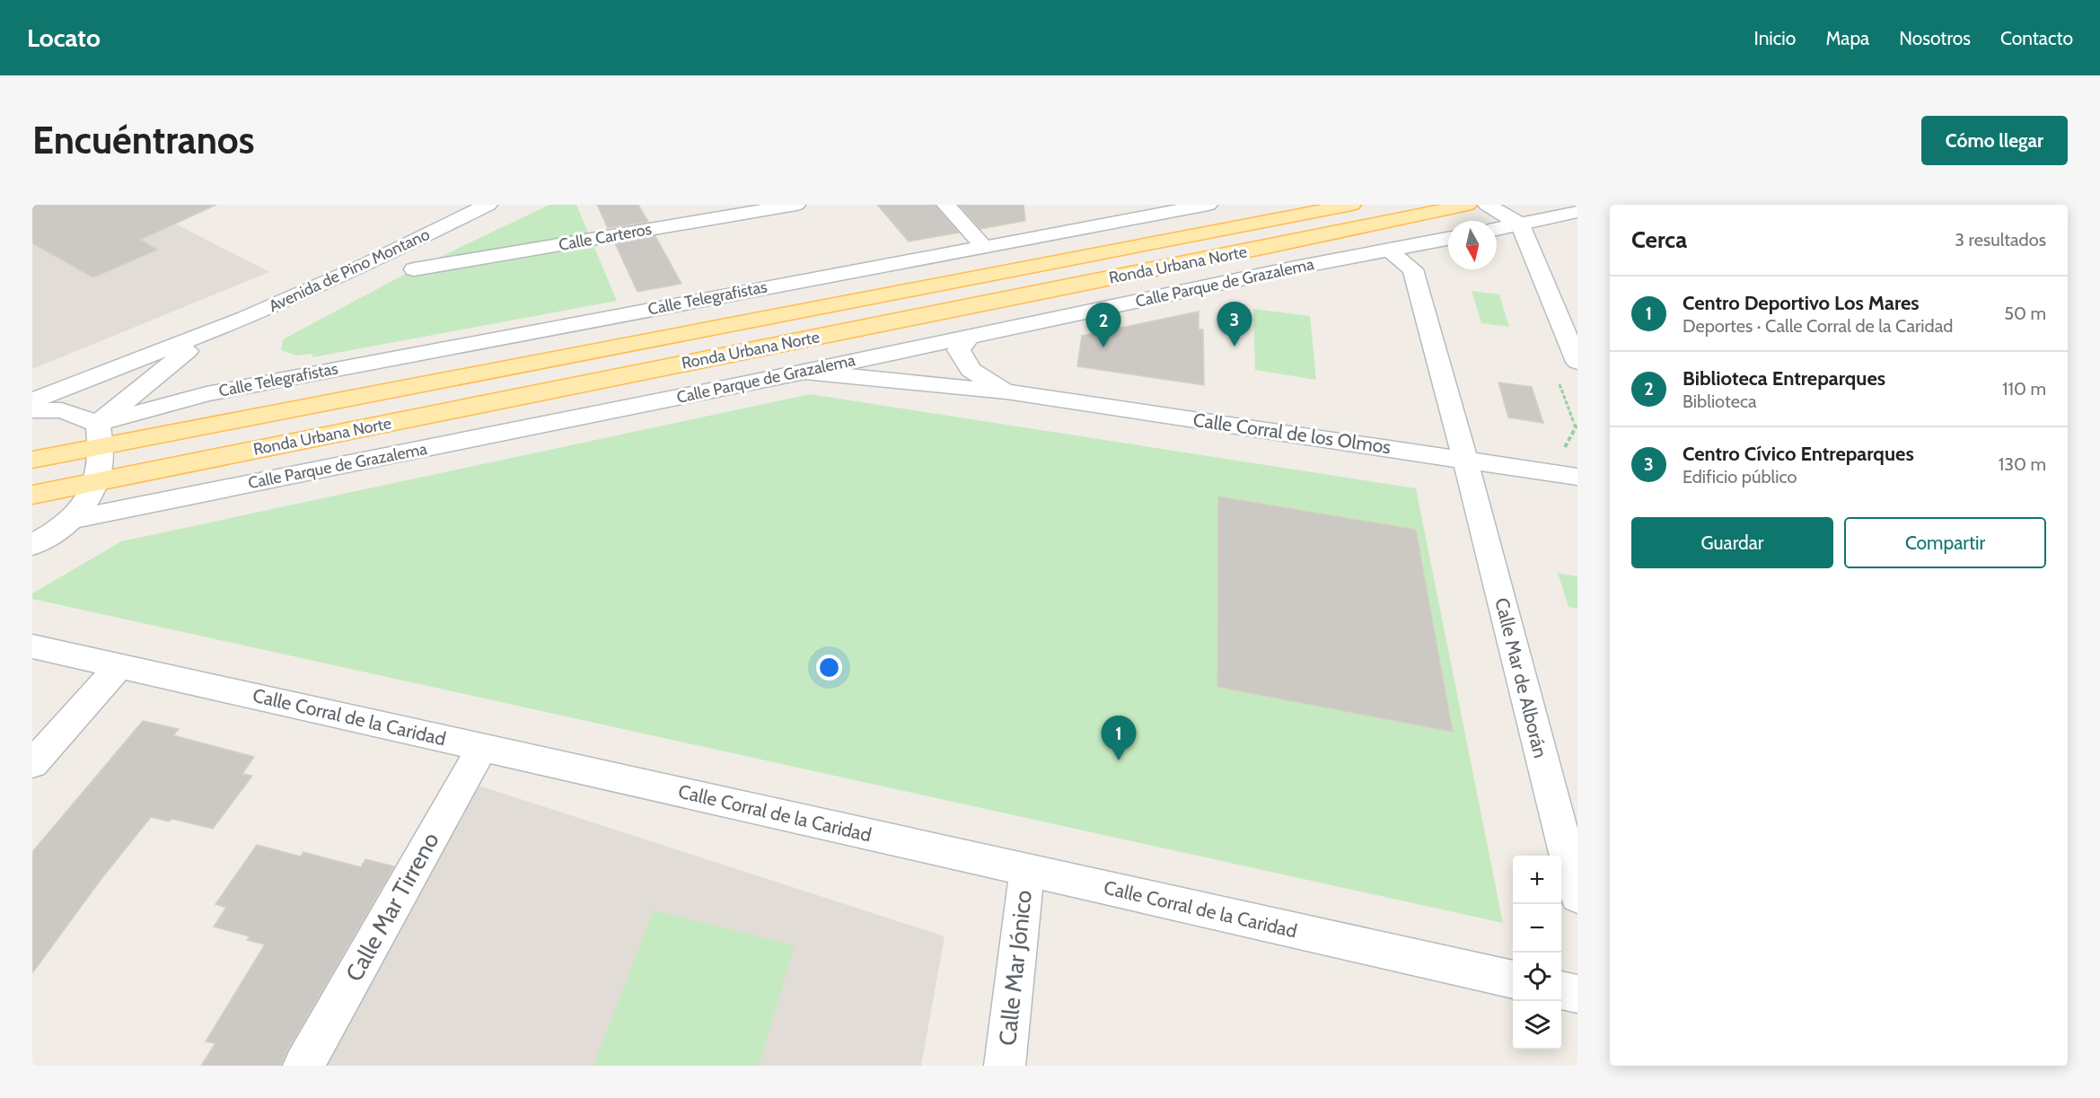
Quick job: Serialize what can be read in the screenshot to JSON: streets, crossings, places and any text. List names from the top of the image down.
{
  "streets": {
    "main road": ["Ronda Urbana Norte"],
    "street": [
      "Calle Carteros",
      "Avenida de Pino Montano",
      "Calle Parque de Grazalema",
      "Calle Telegrafistas",
      "Calle Corral de los Olmos",
      "Calle Mar de Alborán",
      "Calle Corral de la Caridad",
      "Calle Mar Tirreno",
      "Calle Mar Jónico"
    ]
  },
  "crossings": [
    ["Calle Parque de Grazalema", "Calle Corral de los Olmos"],
    ["Calle Parque de Grazalema", "Calle Mar de Alborán"],
    ["Calle Corral de los Olmos", "Calle Mar de Alborán"],
    ["Calle Corral de la Caridad", "Calle Mar Tirreno"],
    ["Calle Corral de la Caridad", "Calle Mar Jónico"]
  ],
  "north": "bottom",
  "page": {
    "header": "Locato",
    "nav": [
      "Inicio",
      "Mapa",
      "Nosotros",
      "Contacto"
    ],
    "buttons": [
      "Cómo llegar",
      ["Guardar", "Compartir"]
    ],
    "title": "Encuéntranos",
    "heading": ["Cerca", "3 resultados"],
    "list": [
      {
        "mark": "1",
        "name": "Centro Deportivo Los Mares",
        "note": "Deportes · Calle Corral de la Caridad",
        "value": "50 m"
      },
      {
        "mark": "2",
        "name": "Biblioteca Entreparques",
        "note": "Biblioteca",
        "value": "110 m"
      },
      {
        "mark": "3",
        "name": "Centro Cívico Entreparques",
        "note": "Edificio público",
        "value": "130 m"
      }
    ],
    "pins": ["3", "2", "1"],
    "map_buttons": ["+", "−"]
  }
}
